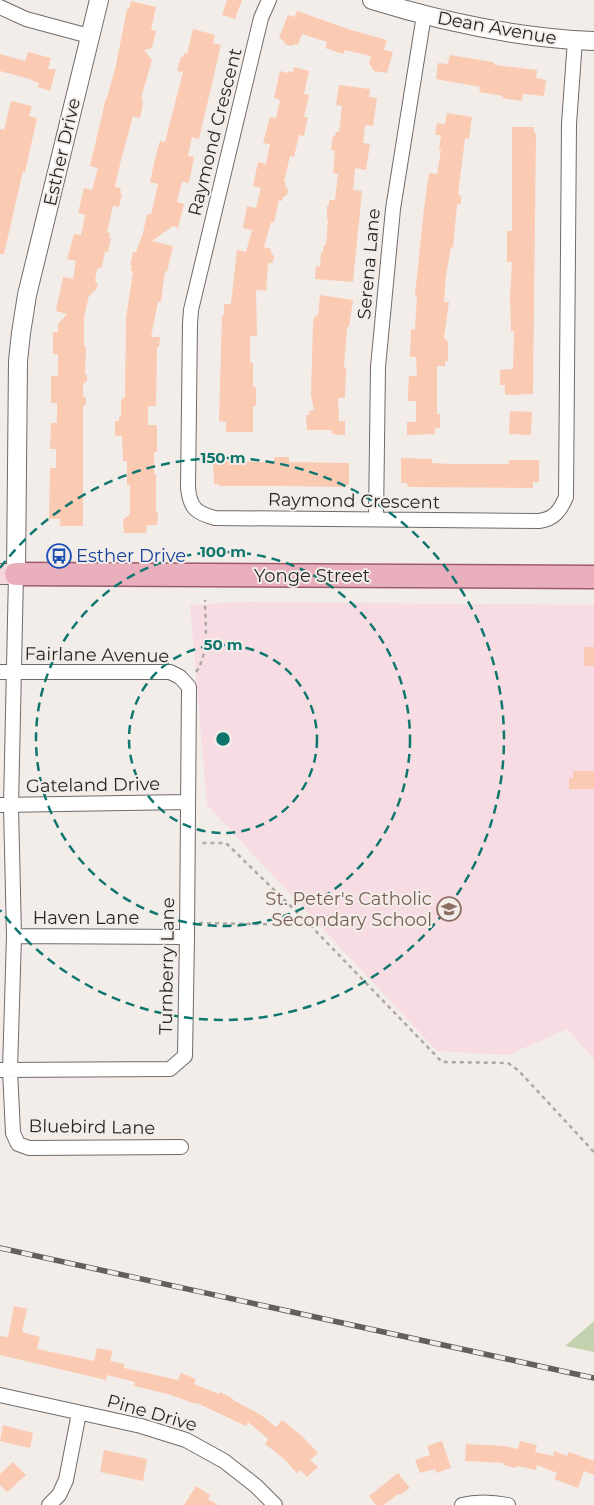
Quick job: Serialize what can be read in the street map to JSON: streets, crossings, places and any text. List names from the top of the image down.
{
  "streets": {
    "main road": ["Yonge Street"],
    "street": [
      "Dean Avenue",
      "Raymond Crescent",
      "Esther Drive",
      "Serena Lane",
      "Fairlane Avenue",
      "Gateland Drive",
      "Haven Lane",
      "Turnberry Lane",
      "Bluebird Lane",
      "Pine Drive"
    ]
  },
  "crossings": [
    ["Dean Avenue", "Raymond Crescent"],
    ["Dean Avenue", "Serena Lane"],
    ["Raymond Crescent", "Serena Lane"],
    ["Esther Drive", "Yonge Street"],
    ["Esther Drive", "Bluebird Lane"],
    ["Yonge Street", "Bluebird Lane"],
    ["Fairlane Avenue", "Turnberry Lane"],
    ["Fairlane Avenue", "Bluebird Lane"],
    ["Gateland Drive", "Turnberry Lane"],
    ["Gateland Drive", "Bluebird Lane"],
    ["Haven Lane", "Turnberry Lane"],
    ["Haven Lane", "Bluebird Lane"],
    ["Turnberry Lane", "Bluebird Lane"]
  ],
  "places": {
    "bus stop": ["Esther Drive"],
    "school or university": ["St. Peter's Catholic Secondary School"]
  },
  "rings": ["150 m", "100 m", "50 m"]
}
